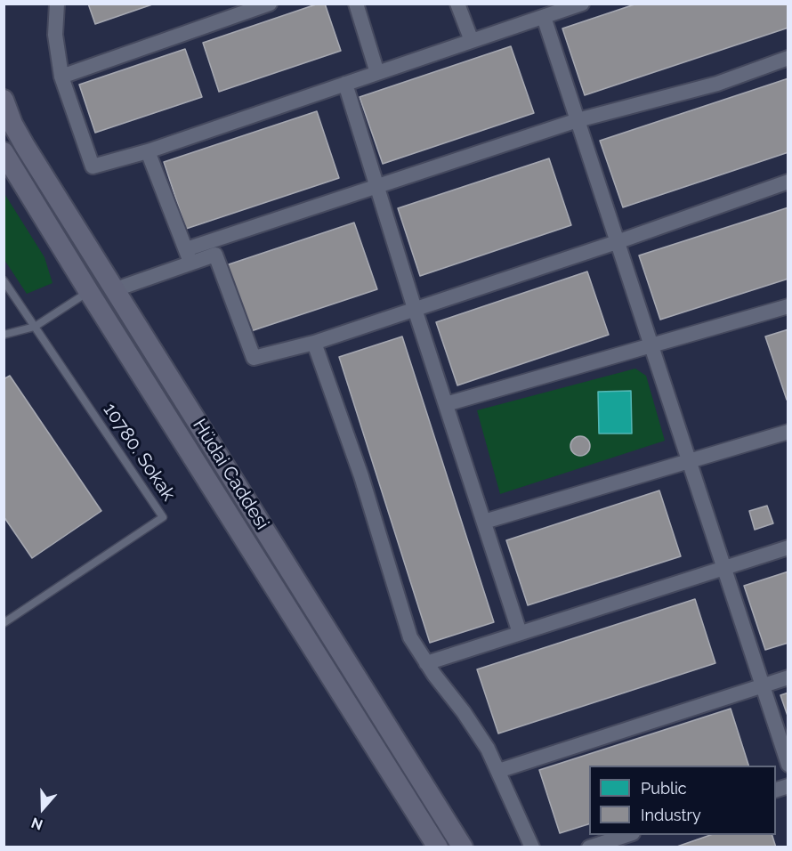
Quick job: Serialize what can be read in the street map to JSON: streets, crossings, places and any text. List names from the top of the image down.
{
  "streets": {
    "street": ["Hüdai Caddesi"],
    "lane": ["10780. Sokak"]
  },
  "legend": ["Public", "Industry"],
  "north": "bottom"
}
